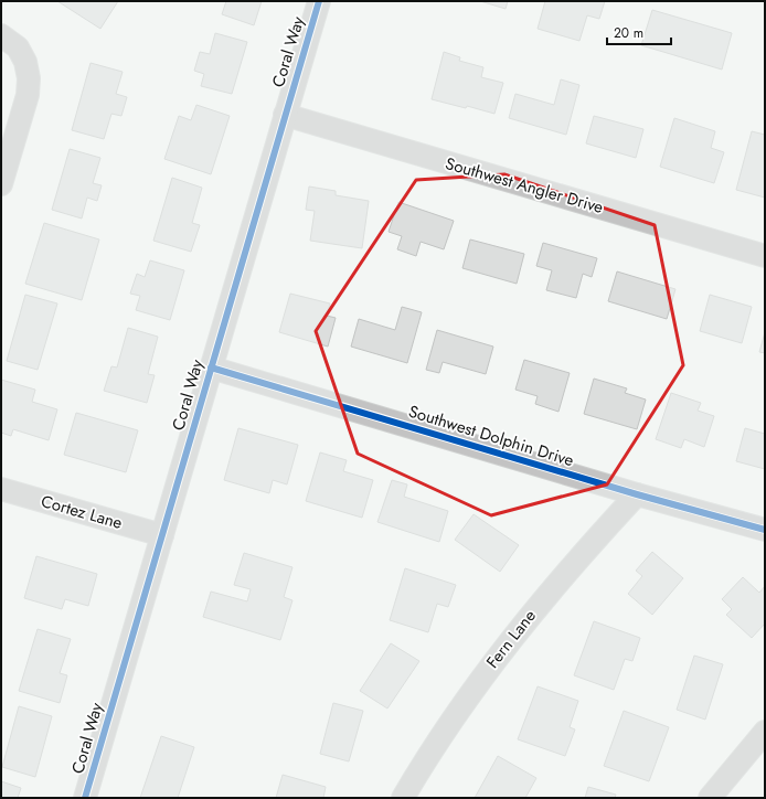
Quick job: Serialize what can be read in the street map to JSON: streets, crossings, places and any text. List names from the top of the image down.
{
  "streets": {
    "street": [
      "Coral Way",
      "Southwest Angler Drive",
      "Southwest Dolphin Drive",
      "Cortez Lane",
      "Fern Lane"
    ]
  },
  "crossings": [
    ["Coral Way", "Southwest Angler Drive"],
    ["Coral Way", "Southwest Dolphin Drive"],
    ["Coral Way", "Cortez Lane"],
    ["Southwest Dolphin Drive", "Fern Lane"]
  ],
  "scale_bar": "20 m"
}
